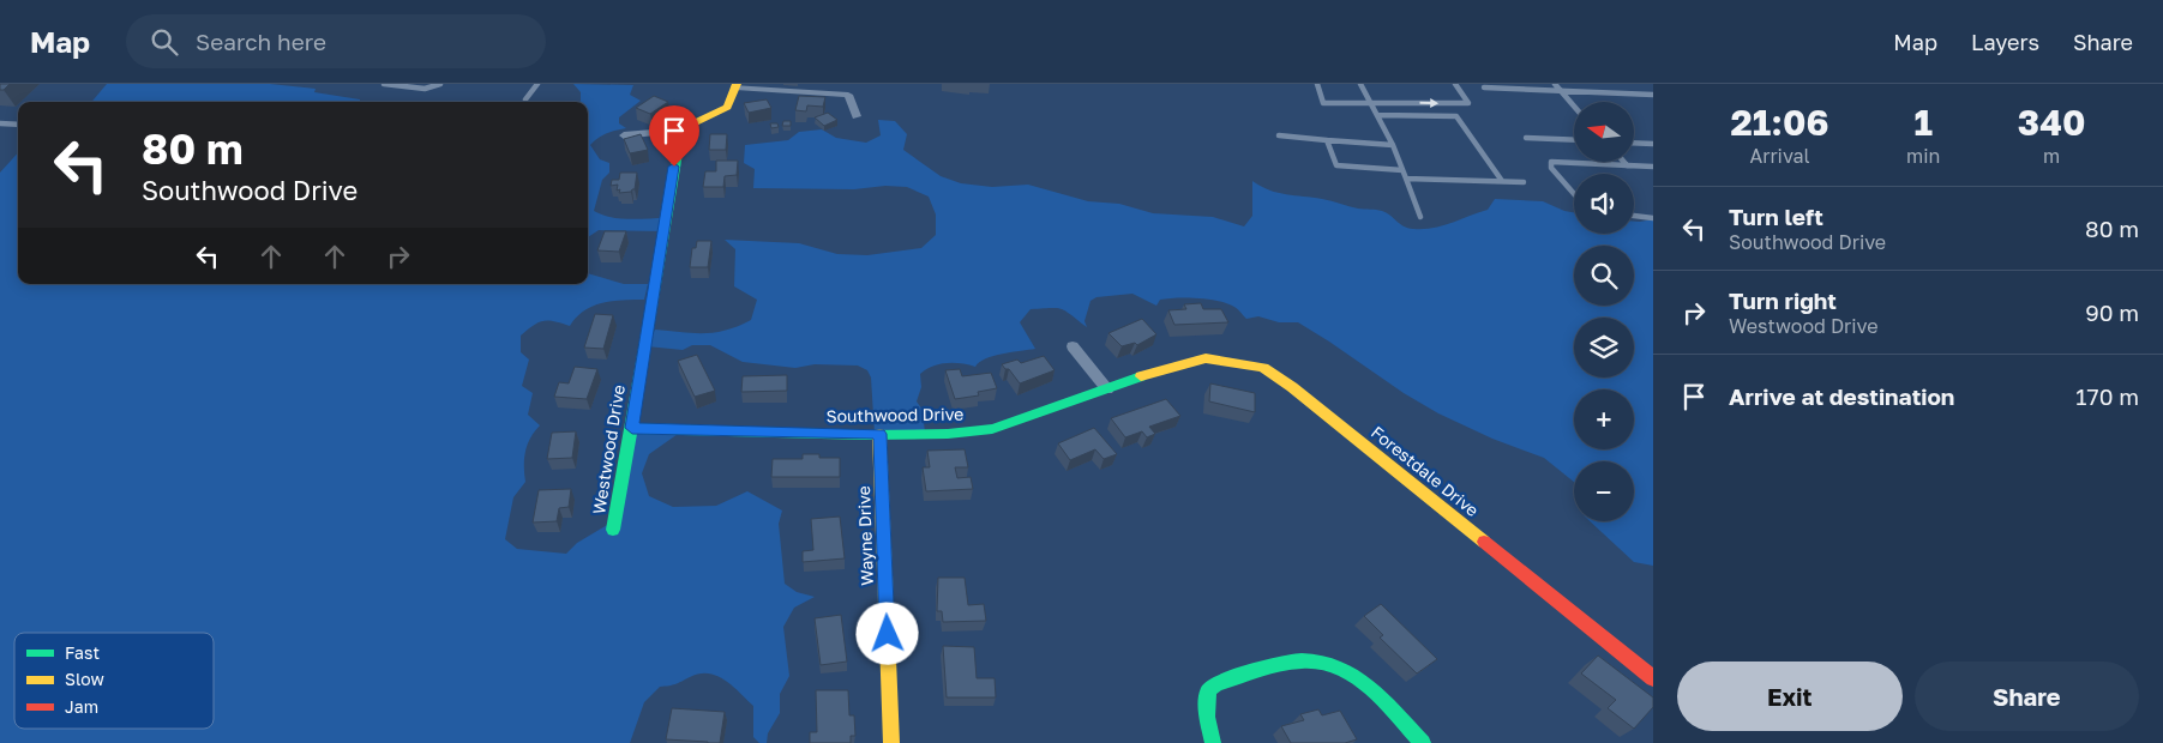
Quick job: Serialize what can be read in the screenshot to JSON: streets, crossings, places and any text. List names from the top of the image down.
{
  "streets": {
    "street": [
      "Southwood Drive",
      "Westwood Drive",
      "Forestdale Drive",
      "Wayne Drive"
    ]
  },
  "crossings": [
    ["Southwood Drive", "Westwood Drive"],
    ["Southwood Drive", "Forestdale Drive"],
    ["Southwood Drive", "Wayne Drive"]
  ],
  "legend": ["Fast", "Slow", "Jam"],
  "north": "left",
  "page": {
    "header": "Map",
    "search": "Search here",
    "nav": ["Map", "Layers", "Share"],
    "eta": [
      "21:06",
      "Arrival",
      "1",
      "min",
      "340",
      "m"
    ],
    "map_buttons": ["+", "−"],
    "turn": ["80 m", "Southwood Drive"],
    "list": [
      {
        "name": "Turn left",
        "note": "Southwood Drive",
        "value": "80 m"
      },
      {
        "name": "Turn right",
        "note": "Westwood Drive",
        "value": "90 m"
      },
      {
        "name": "Arrive at destination",
        "value": "170 m"
      }
    ],
    "buttons": ["Exit", "Share"]
  }
}
